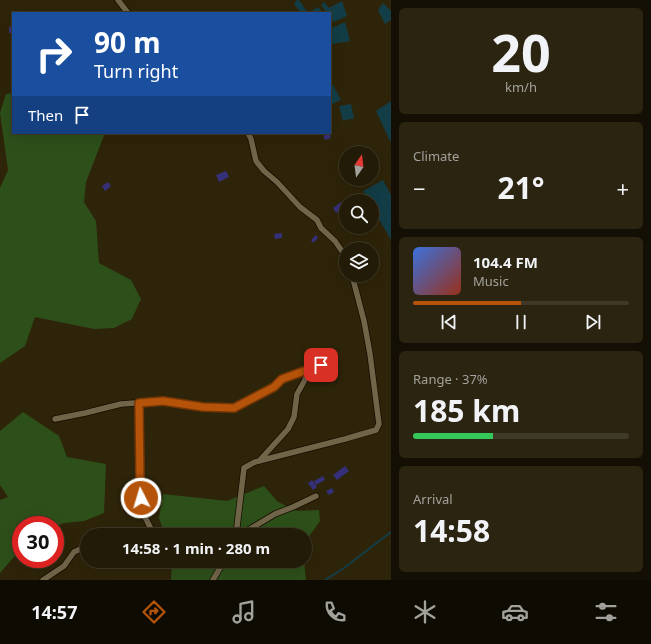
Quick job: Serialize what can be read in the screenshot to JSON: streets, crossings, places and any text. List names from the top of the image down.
{
  "north": "top",
  "page": {
    "tile": [
      ["20", "km/h"],
      "Climate",
      ["Range · 37%", "185 km"],
      ["Arrival", "14:58"]
    ],
    "turn": ["90 m", "Turn right"],
    "then": "Then",
    "heat": ["−", "21°", "+"],
    "song": ["104.4 FM", "Music"],
    "limit": "30",
    "trip": "14:58 · 1 min · 280 m",
    "tabs": "14:57"
  }
}
